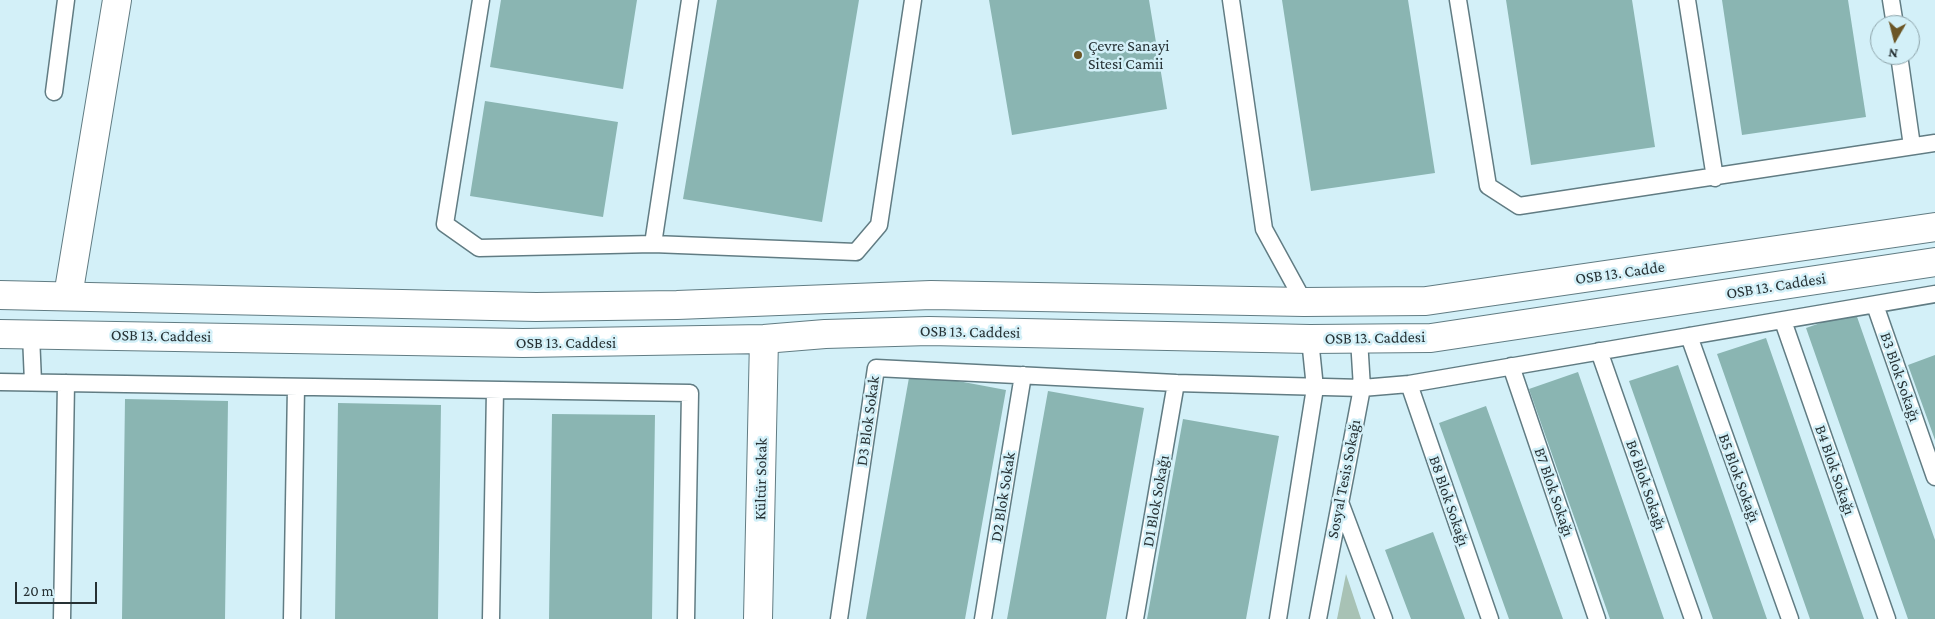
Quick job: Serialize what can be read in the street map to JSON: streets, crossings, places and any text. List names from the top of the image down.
{
  "streets": {
    "street": ["OSB 13. Cadde", "OSB 13. Caddesi", "Kültür Sokak"],
    "lane": [
      "B3 Blok Sokağı",
      "D3 Blok Sokak",
      "B4 Blok Sokağı",
      "B5 Blok Sokağı",
      "Sosyal Tesis Sokağı",
      "B6 Blok Sokağı",
      "B7 Blok Sokağı",
      "D2 Blok Sokak",
      "D1 Blok Sokağı",
      "B8 Blok Sokağı"
    ]
  },
  "crossings": [
    ["OSB 13. Caddesi", "Kültür Sokak"],
    ["OSB 13. Caddesi", "Sosyal Tesis Sokağı"],
    ["D3 Blok Sokak", "D2 Blok Sokak"]
  ],
  "places": ["Çevre Sanayi Sitesi Camii"],
  "scale_bar": "20 m",
  "north": "bottom"
}
